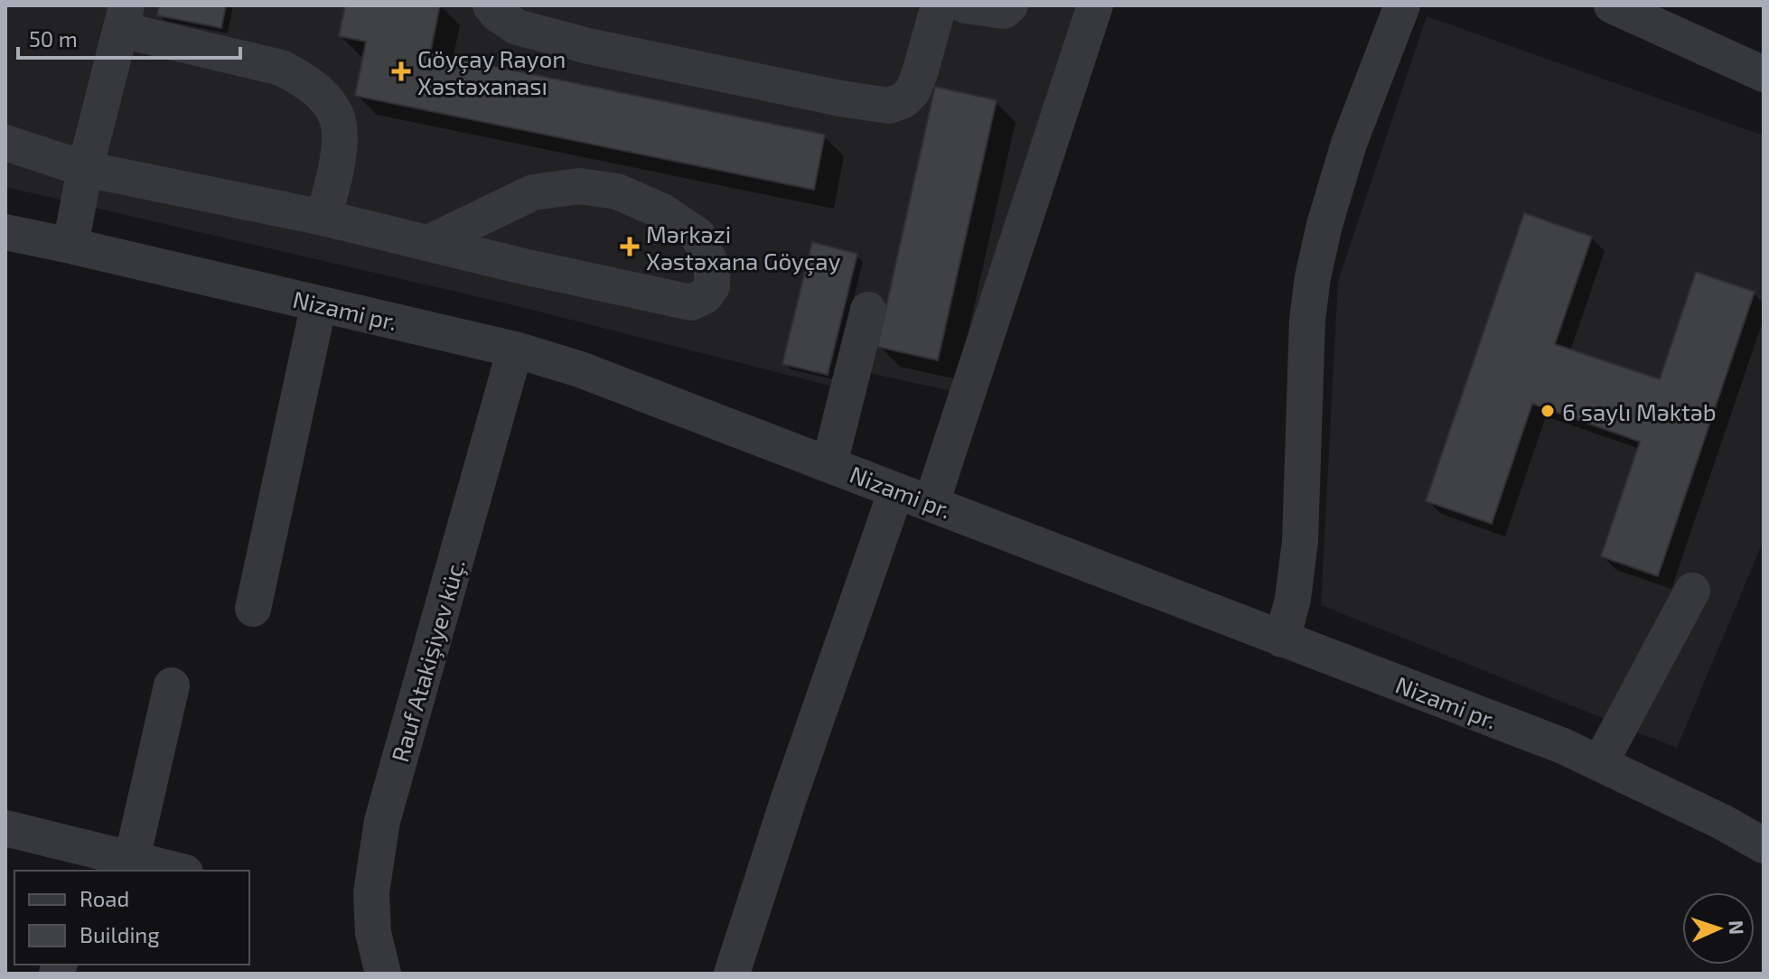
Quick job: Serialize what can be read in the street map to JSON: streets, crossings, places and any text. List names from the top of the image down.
{
  "streets": {
    "street": ["Nizami pr.", "Rauf Atakişiyev küç."]
  },
  "crossings": [
    ["Nizami pr.", "Rauf Atakişiyev küç."]
  ],
  "places": {
    "health": ["Göyçay Rayon Xəstəxanası", "Mərkəzi Xəstəxana Göyçay"],
    "other": ["6 saylı Məktəb"]
  },
  "legend": ["Road", "Building"],
  "scale_bar": "50 m",
  "north": "right"
}
